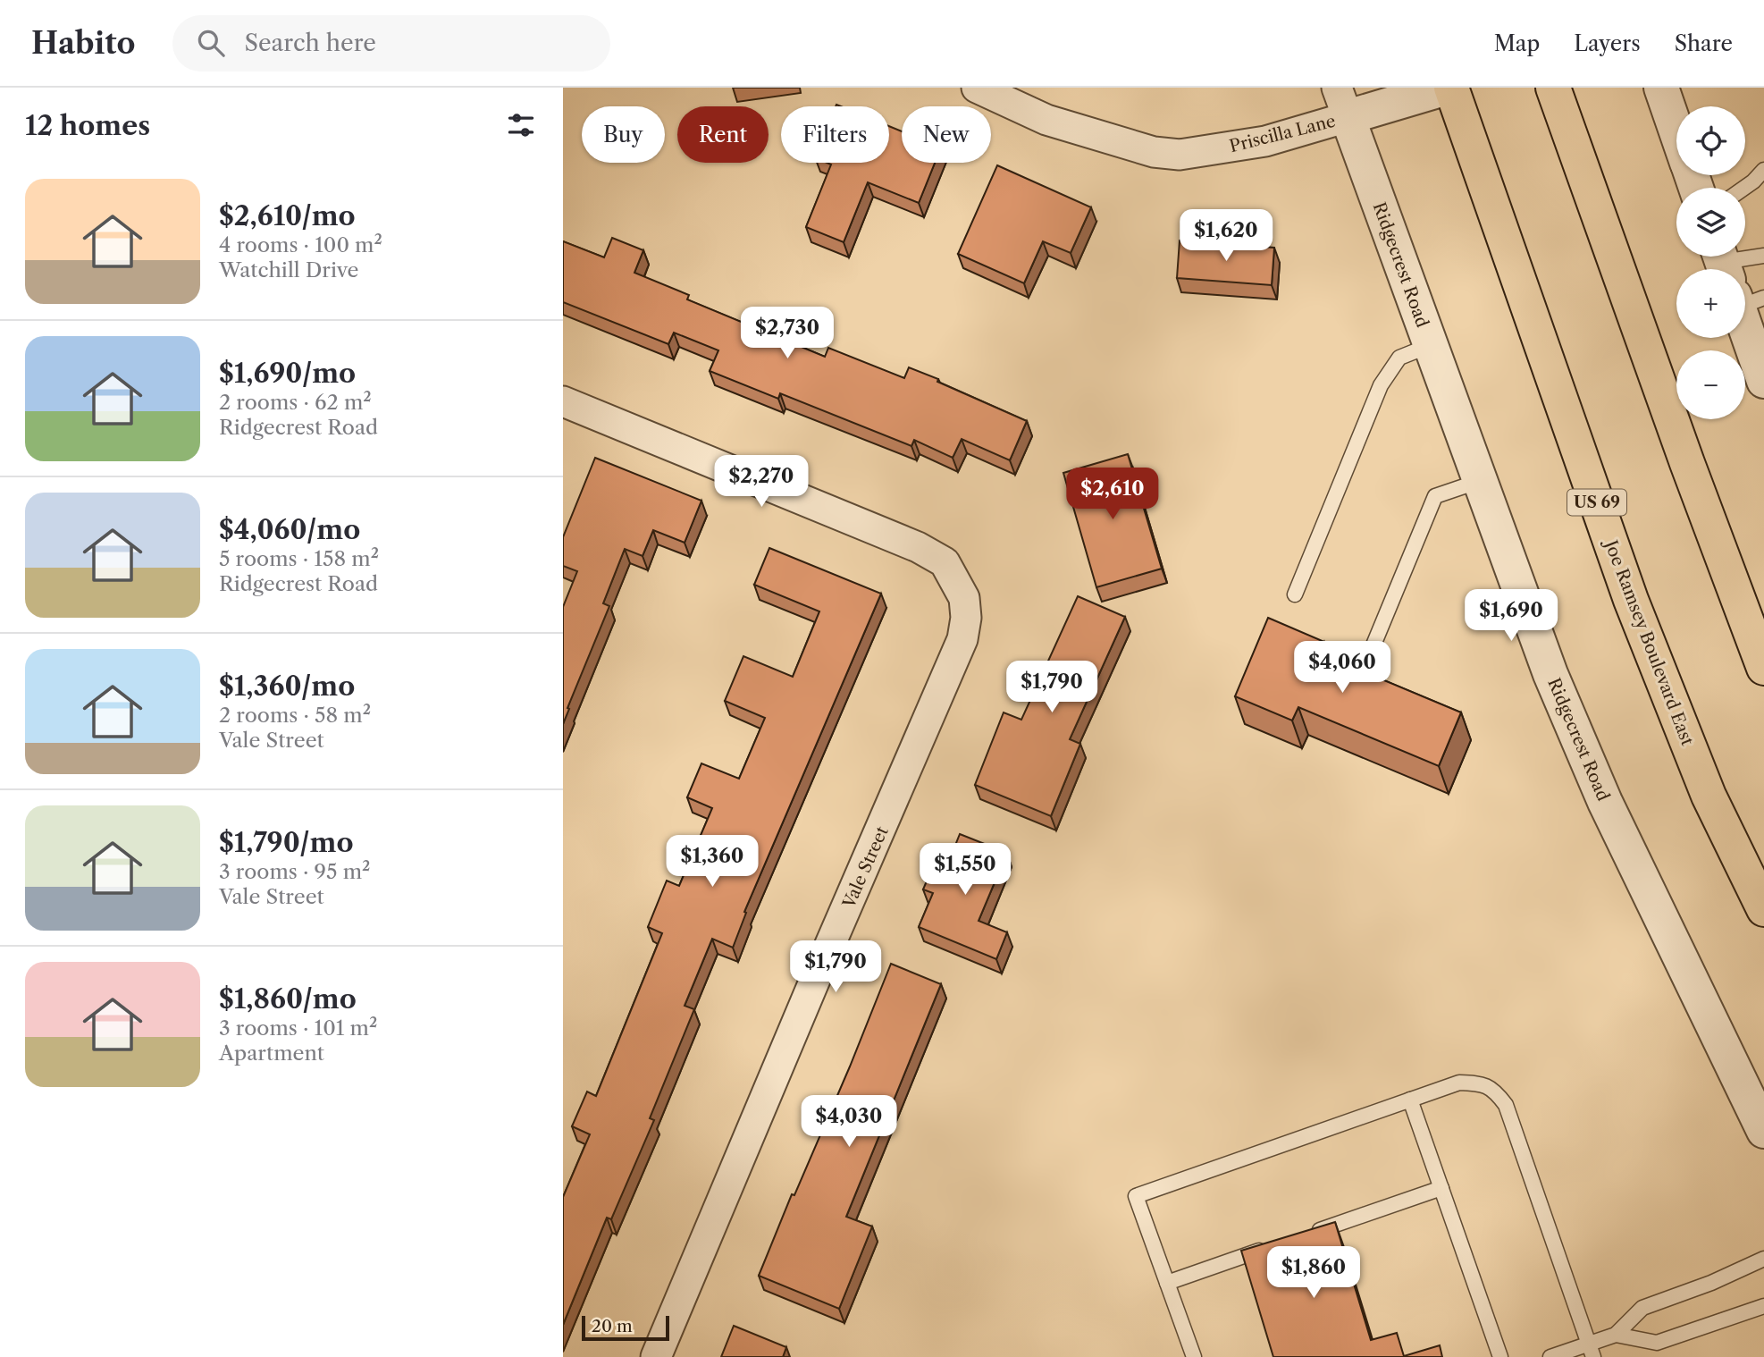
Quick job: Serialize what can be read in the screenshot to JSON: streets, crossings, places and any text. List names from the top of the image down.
{
  "streets": {
    "highway": ["US 69", "Joe Ramsey Boulevard East"],
    "street": ["Priscilla Lane", "Ridgecrest Road", "Vale Street"]
  },
  "crossings": [
    ["Priscilla Lane", "Ridgecrest Road"]
  ],
  "scale_bar": "20 m",
  "page": {
    "header": "Habito",
    "search": "Search here",
    "nav": ["Map", "Layers", "Share"],
    "heading": "12 homes",
    "map_buttons": ["+", "−"],
    "chip": [
      "Buy",
      "Rent",
      "Filters",
      "New"
    ],
    "list": [
      {
        "name": "$2,610/mo",
        "note": "4 rooms · 100 m² · Watchill Drive"
      },
      {
        "name": "$1,690/mo",
        "note": "2 rooms · 62 m² · Ridgecrest Road"
      },
      {
        "name": "$4,060/mo",
        "note": "5 rooms · 158 m² · Ridgecrest Road"
      },
      {
        "name": "$1,360/mo",
        "note": "2 rooms · 58 m² · Vale Street"
      },
      {
        "name": "$1,790/mo",
        "note": "3 rooms · 95 m² · Vale Street"
      },
      {
        "name": "$1,860/mo",
        "note": "3 rooms · 101 m² · Apartment"
      }
    ],
    "price": [
      "$1,620",
      "$2,730",
      "$2,270",
      "$2,610",
      "$1,690",
      "$4,060",
      "$1,790",
      "$1,360",
      "$1,550",
      "$1,790",
      "$4,030",
      "$1,860"
    ],
    "scale": "20 m"
  }
}
